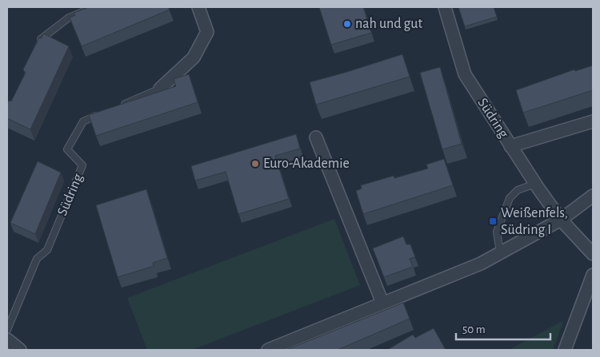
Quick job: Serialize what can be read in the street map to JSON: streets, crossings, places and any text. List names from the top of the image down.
{
  "streets": {
    "street": ["Südring"]
  },
  "places": {
    "other": ["nah und gut", "Euro-Akademie"],
    "transit": ["Weißenfels, Südring I"]
  },
  "scale_bar": "50 m"
}
